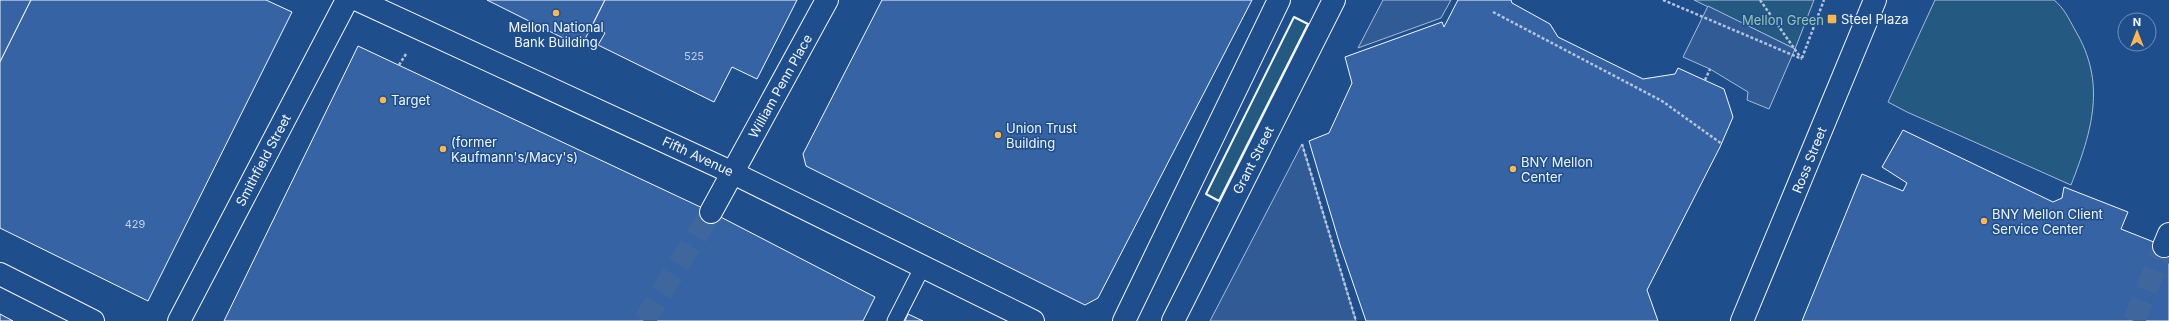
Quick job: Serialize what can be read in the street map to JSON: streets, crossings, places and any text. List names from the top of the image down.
{
  "streets": {
    "main road": [
      "William Penn Place",
      "Fifth Avenue",
      "Smithfield Street",
      "Grant Street",
      "Ross Street"
    ]
  },
  "crossings": [
    ["William Penn Place", "Fifth Avenue"]
  ],
  "parks": ["Mellon Green"],
  "places": {
    "other": [
      "Mellon National Bank Building",
      "Target",
      "Union Trust Building",
      "(former Kaufmann's/Macy's)",
      "BNY Mellon Center",
      "BNY Mellon Client Service Center"
    ],
    "transit": ["Steel Plaza"]
  },
  "house_numbers": ["525", "429"],
  "north": "top"
}
